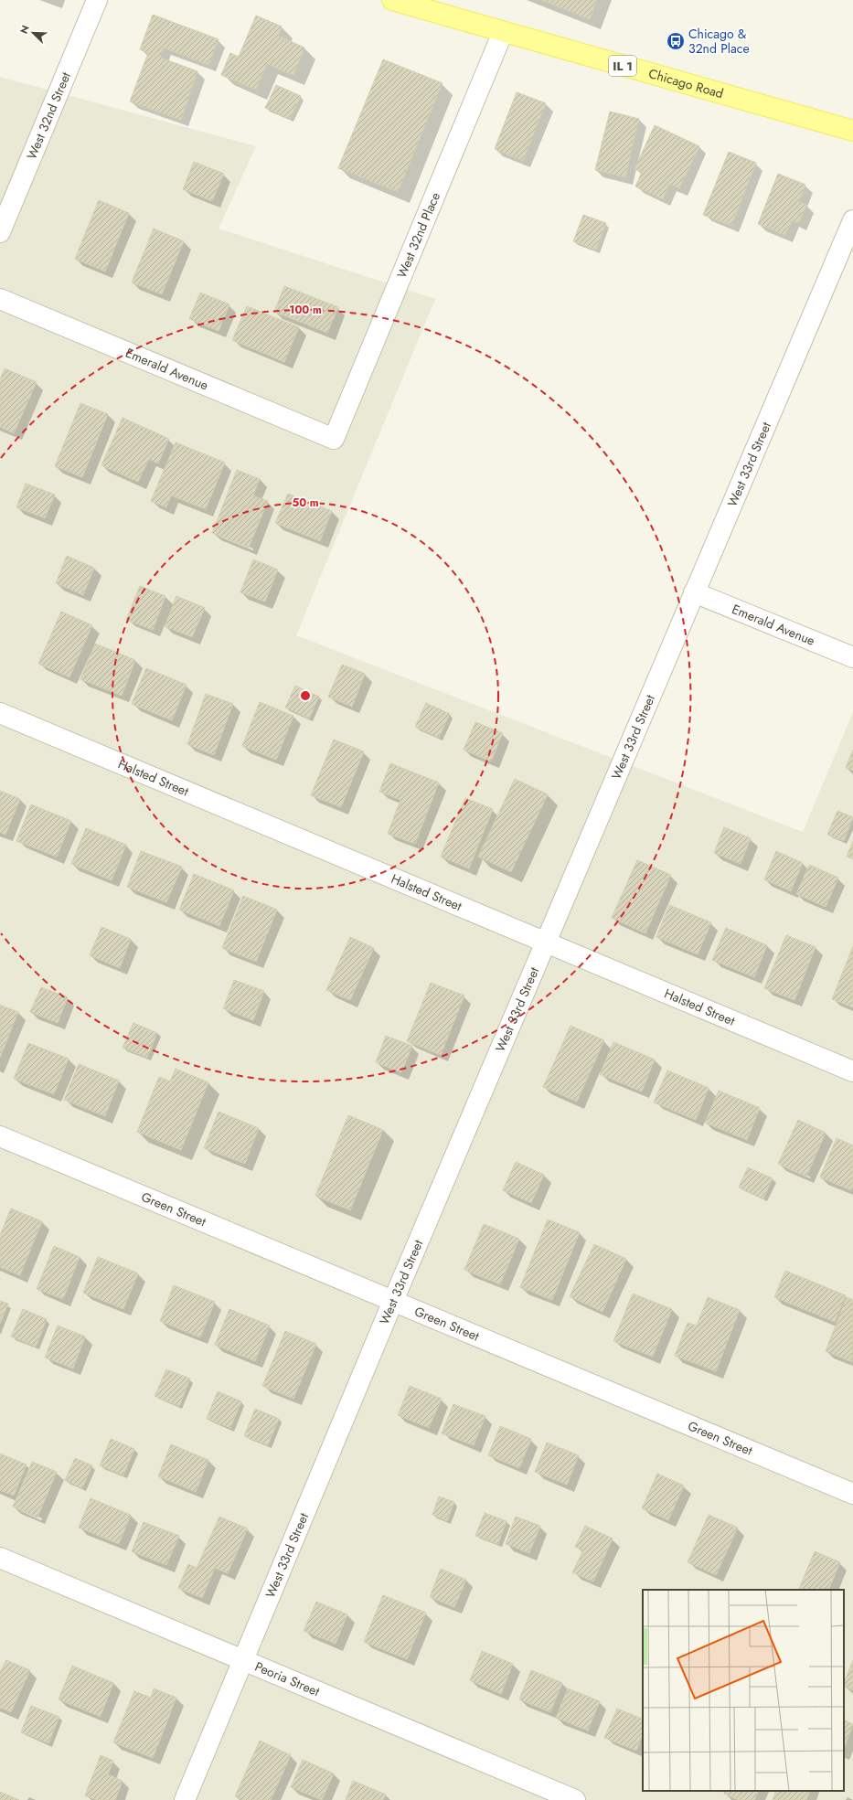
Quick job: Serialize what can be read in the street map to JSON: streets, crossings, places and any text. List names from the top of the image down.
{
  "streets": {
    "main road": ["IL 1", "Chicago Road"],
    "street": [
      "West 32nd Street",
      "West 32nd Place",
      "Emerald Avenue",
      "West 33rd Street",
      "Halsted Street",
      "Green Street",
      "Peoria Street"
    ]
  },
  "crossings": [
    ["Chicago Road", "West 32nd Place"],
    ["West 32nd Place", "Emerald Avenue"],
    ["Emerald Avenue", "West 33rd Street"],
    ["West 33rd Street", "Halsted Street"],
    ["West 33rd Street", "Green Street"],
    ["West 33rd Street", "Peoria Street"]
  ],
  "places": {
    "bus stop": ["Chicago & 32nd Place"]
  },
  "north": "top left",
  "rings": ["100 m", "50 m"]
}
